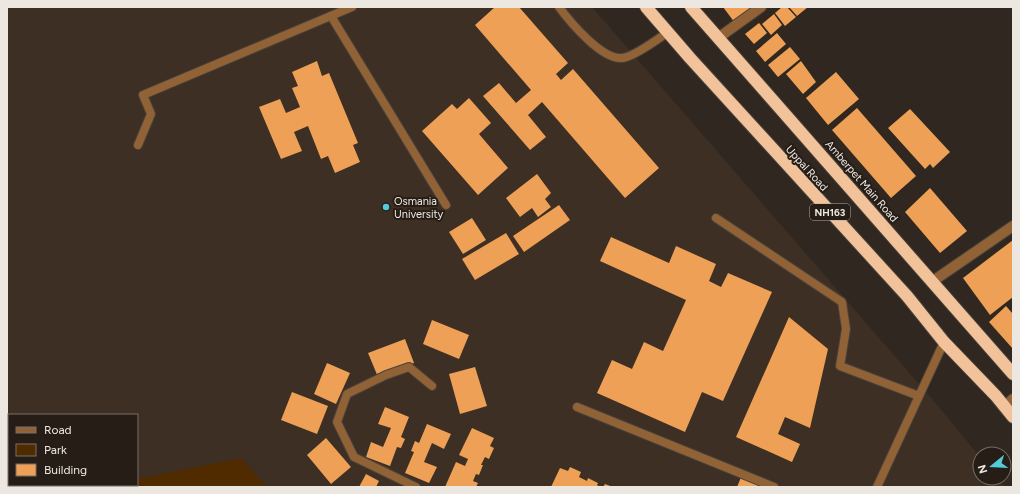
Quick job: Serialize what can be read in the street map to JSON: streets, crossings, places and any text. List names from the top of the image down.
{
  "streets": {
    "highway": ["Uppal Road", "Amberpet Main Road", "NH163"]
  },
  "places": ["Osmania University"],
  "legend": ["Road", "Park", "Building"],
  "north": "left"
}
